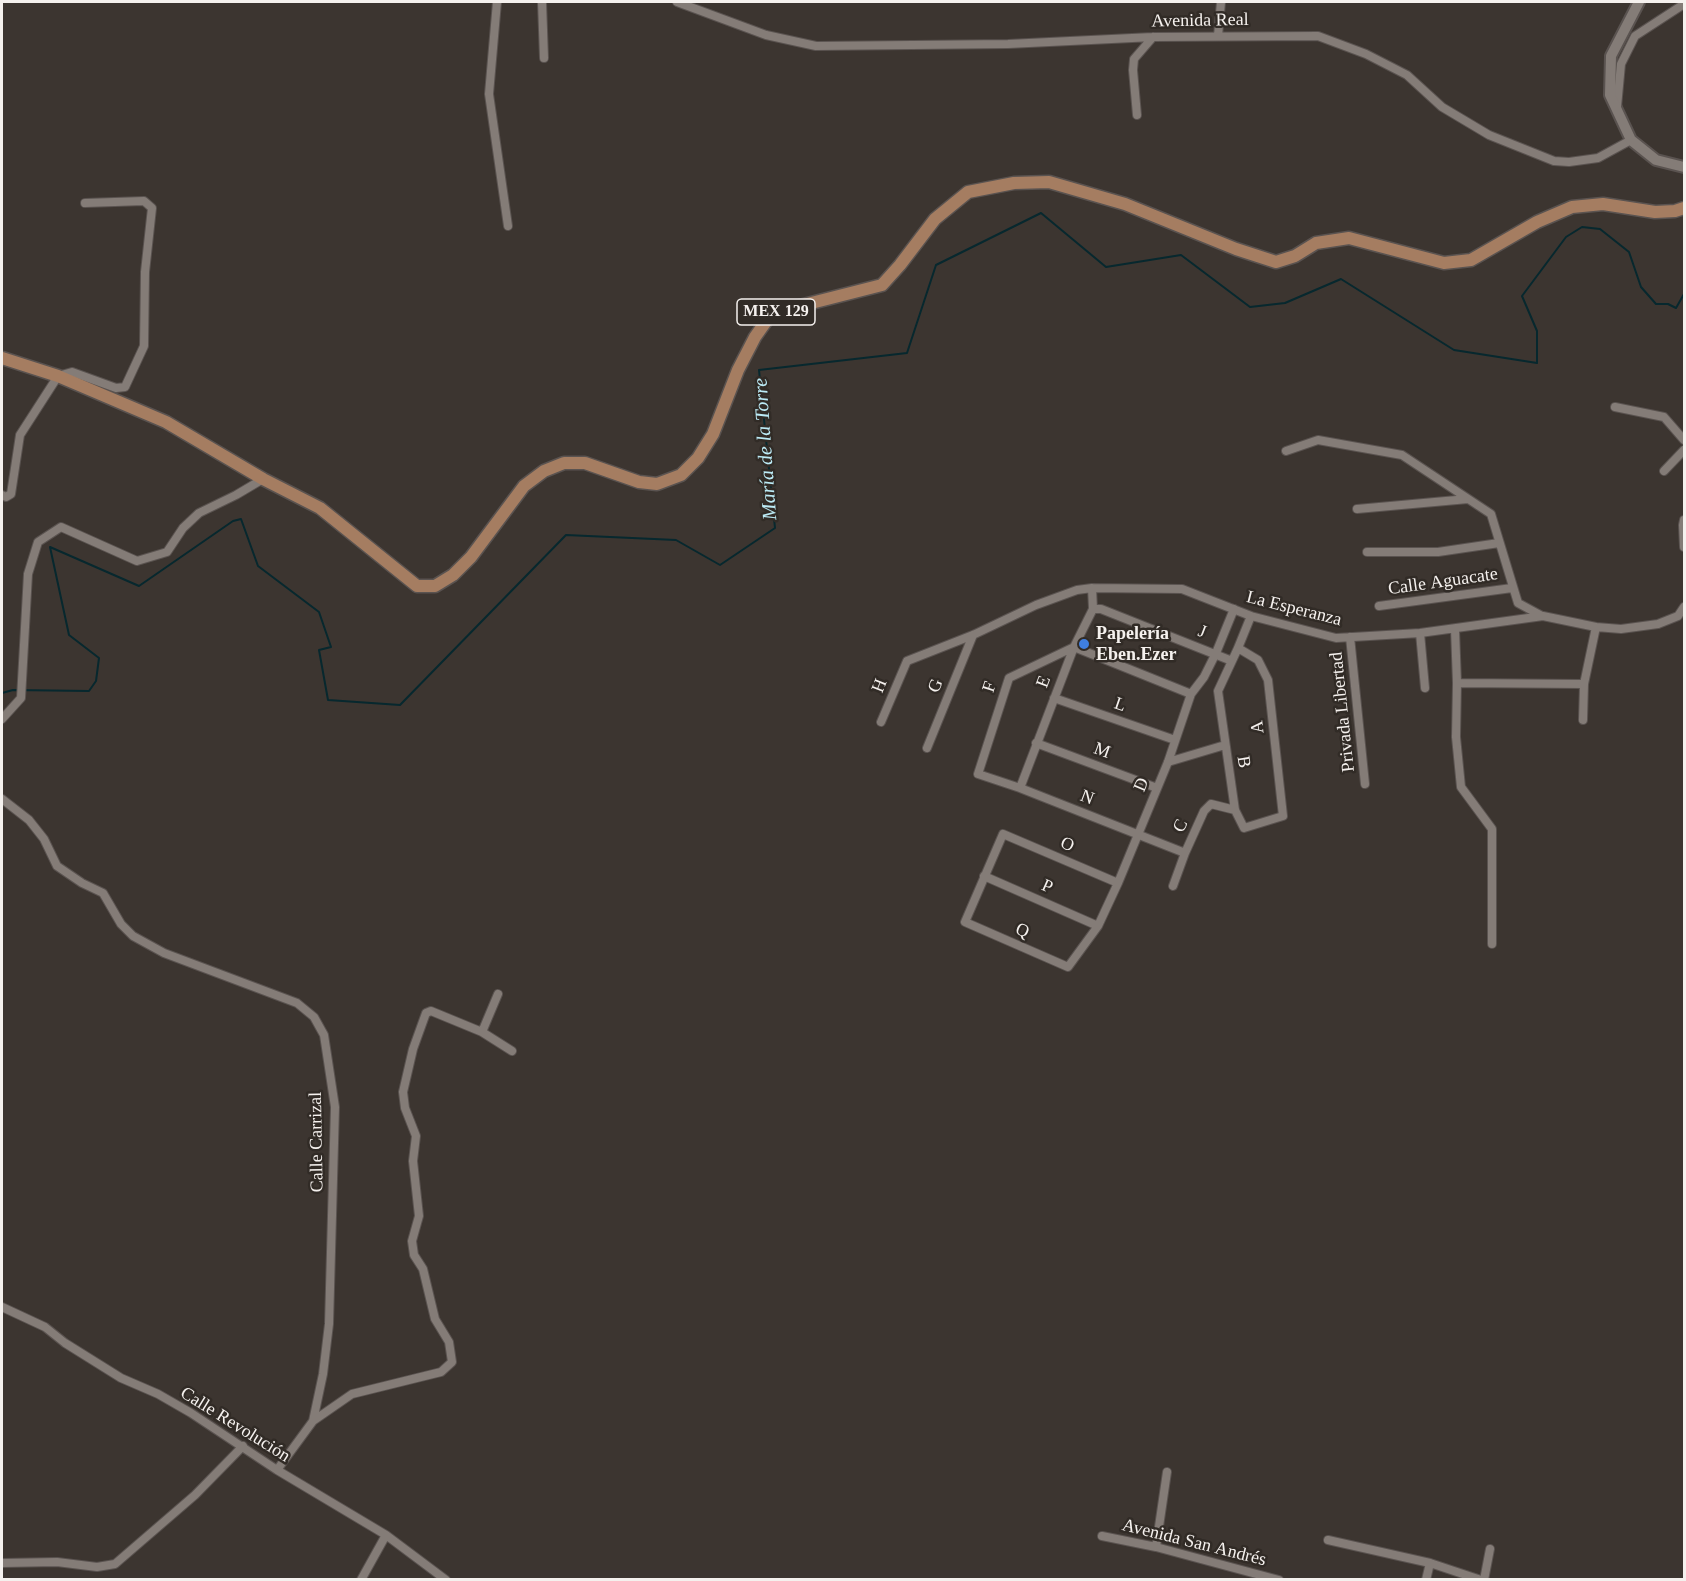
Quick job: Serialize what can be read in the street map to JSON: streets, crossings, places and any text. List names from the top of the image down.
{
  "streets": {
    "main road": ["MEX 129"],
    "street": [
      "Avenida Real",
      "Calle Aguacate",
      "La Esperanza",
      "J",
      "E",
      "H",
      "G",
      "F",
      "L",
      "Privada Libertad",
      "A",
      "M",
      "B",
      "D",
      "N",
      "C",
      "O",
      "P",
      "Q",
      "Calle Carrizal",
      "Calle Revolución",
      "Avenida San Andrés"
    ]
  },
  "crossings": [
    ["La Esperanza", "E"],
    ["La Esperanza", "H"],
    ["La Esperanza", "G"],
    ["La Esperanza", "Privada Libertad"],
    ["La Esperanza", "D"],
    ["J", "E"],
    ["J", "B"],
    ["J", "D"],
    ["E", "F"],
    ["E", "L"],
    ["E", "M"],
    ["E", "N"],
    ["F", "N"],
    ["L", "D"],
    ["A", "B"],
    ["A", "C"],
    ["M", "D"],
    ["B", "C"],
    ["D", "N"],
    ["D", "O"],
    ["D", "P"],
    ["D", "Q"],
    ["N", "C"],
    ["O", "P"],
    ["O", "Q"],
    ["P", "Q"],
    ["Calle Carrizal", "Calle Revolución"]
  ],
  "water": ["María de la Torre"],
  "places": ["Papelería Eben.Ezer"]
}
